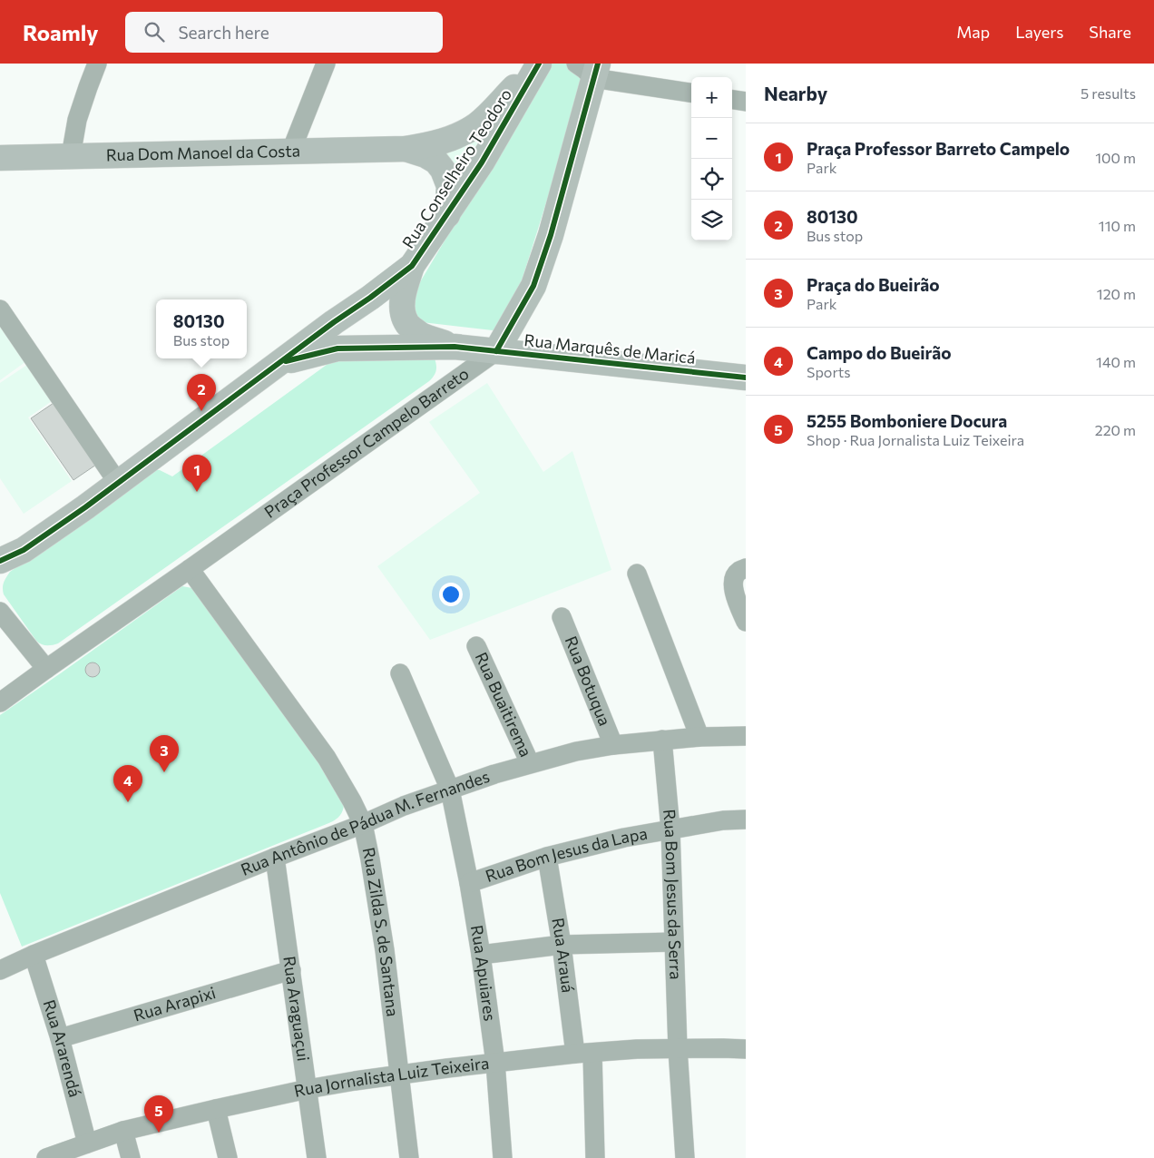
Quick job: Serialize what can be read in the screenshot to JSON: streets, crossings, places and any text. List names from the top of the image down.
{
  "streets": {
    "main road": [
      "Rua Dom Manoel da Costa",
      "Rua Conselheiro Teodoro",
      "Rua Marquês de Maricá",
      "Praça Professor Campelo Barreto"
    ],
    "street": [
      "Rua Botuqua",
      "Rua Buaitirema",
      "Rua Antônio de Pádua M. Fernandes",
      "Rua Bom Jesus da Lapa",
      "Rua Bom Jesus da Serra",
      "Rua Zilda S. de Santana",
      "Rua Arauá",
      "Rua Apuiares",
      "Rua Arapixi",
      "Rua Araguaçui",
      "Rua Ararendá",
      "Rua Jornalista Luiz Teixeira"
    ]
  },
  "crossings": [
    ["Rua Dom Manoel da Costa", "Rua Conselheiro Teodoro"],
    ["Rua Conselheiro Teodoro", "Rua Marquês de Maricá"],
    ["Rua Marquês de Maricá", "Praça Professor Campelo Barreto"],
    ["Praça Professor Campelo Barreto", "Rua Zilda S. de Santana"],
    ["Rua Botuqua", "Rua Antônio de Pádua M. Fernandes"],
    ["Rua Buaitirema", "Rua Antônio de Pádua M. Fernandes"],
    ["Rua Antônio de Pádua M. Fernandes", "Rua Bom Jesus da Serra"],
    ["Rua Antônio de Pádua M. Fernandes", "Rua Zilda S. de Santana"],
    ["Rua Antônio de Pádua M. Fernandes", "Rua Apuiares"],
    ["Rua Antônio de Pádua M. Fernandes", "Rua Araguaçui"],
    ["Rua Antônio de Pádua M. Fernandes", "Rua Ararendá"],
    ["Rua Bom Jesus da Lapa", "Rua Bom Jesus da Serra"],
    ["Rua Bom Jesus da Lapa", "Rua Arauá"],
    ["Rua Bom Jesus da Lapa", "Rua Apuiares"],
    ["Rua Bom Jesus da Serra", "Rua Jornalista Luiz Teixeira"],
    ["Rua Zilda S. de Santana", "Rua Jornalista Luiz Teixeira"],
    ["Rua Arauá", "Rua Jornalista Luiz Teixeira"],
    ["Rua Apuiares", "Rua Jornalista Luiz Teixeira"],
    ["Rua Arapixi", "Rua Araguaçui"],
    ["Rua Arapixi", "Rua Ararendá"],
    ["Rua Araguaçui", "Rua Jornalista Luiz Teixeira"],
    ["Rua Ararendá", "Rua Jornalista Luiz Teixeira"]
  ],
  "page": {
    "header": "Roamly",
    "search": "Search here",
    "nav": ["Map", "Layers", "Share"],
    "heading": ["Nearby", "5 results"],
    "map_buttons": ["+", "−"],
    "list": [
      {
        "mark": "1",
        "name": "Praça Professor Barreto Campelo",
        "note": "Park",
        "value": "100 m"
      },
      {
        "mark": "2",
        "name": "80130",
        "note": "Bus stop",
        "value": "110 m"
      },
      {
        "mark": "3",
        "name": "Praça do Bueirão",
        "note": "Park",
        "value": "120 m"
      },
      {
        "mark": "4",
        "name": "Campo do Bueirão",
        "note": "Sports",
        "value": "140 m"
      },
      {
        "mark": "5",
        "name": "5255 Bomboniere Docura",
        "note": "Shop · Rua Jornalista Luiz Teixeira",
        "value": "220 m"
      }
    ],
    "popup": ["80130", "Bus stop"],
    "pins": [
      "2",
      "1",
      "3",
      "4",
      "5"
    ]
  }
}
